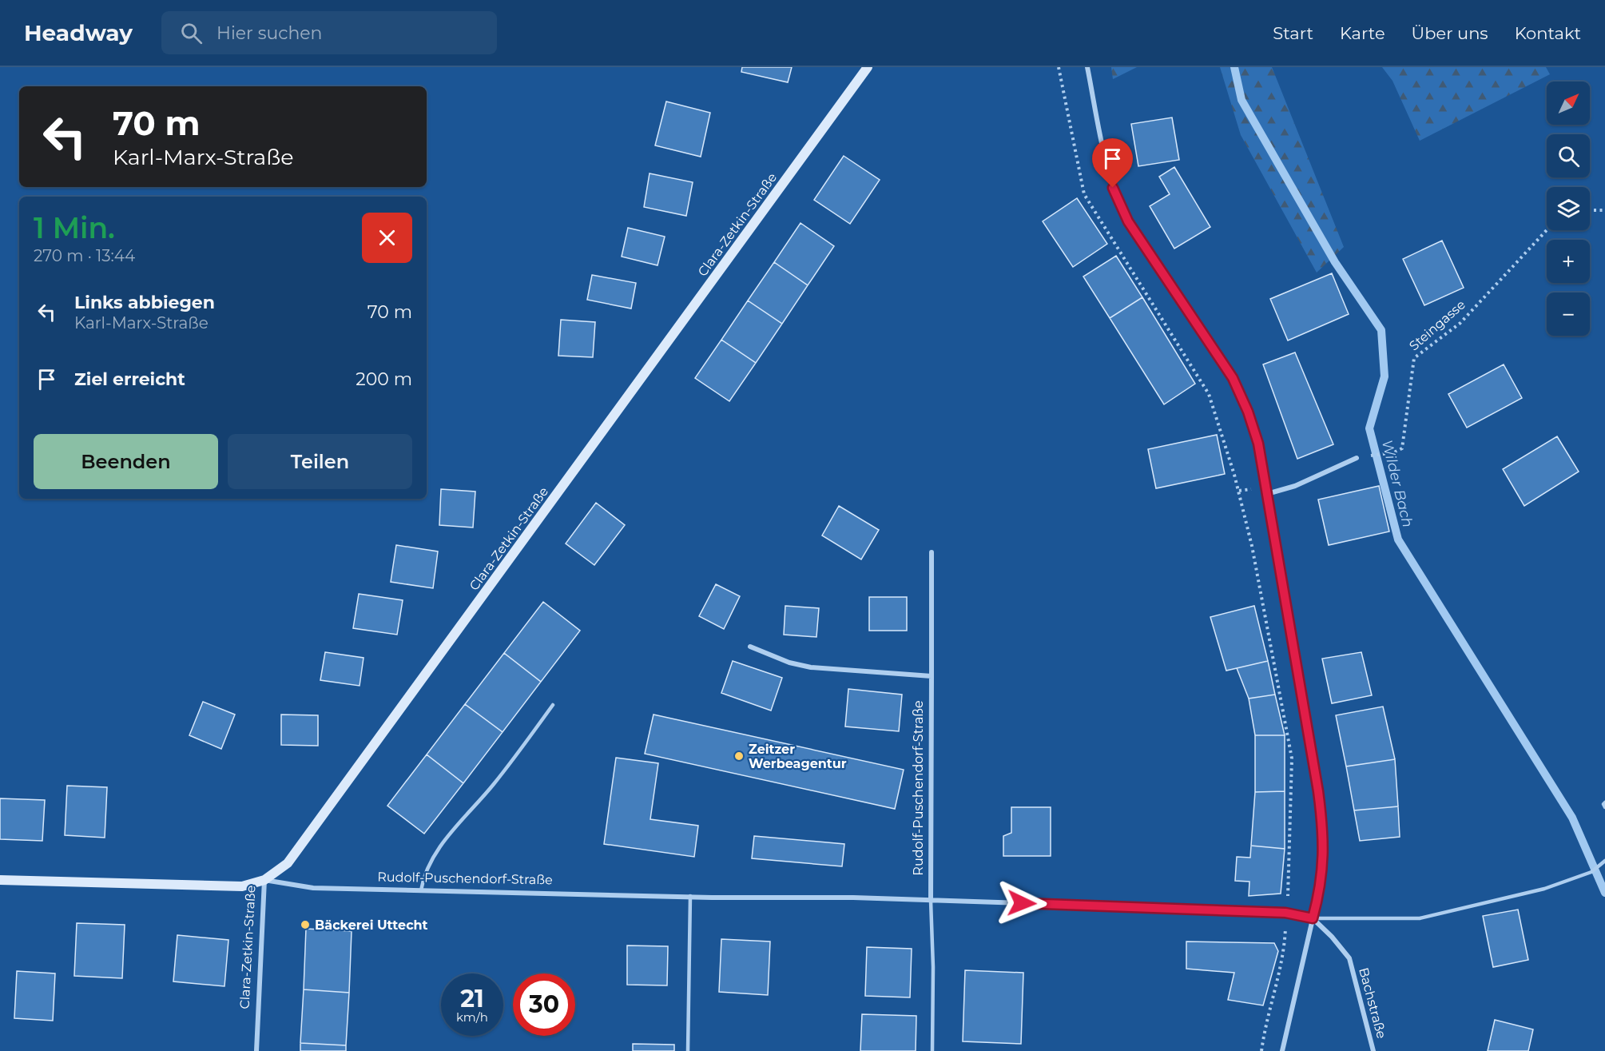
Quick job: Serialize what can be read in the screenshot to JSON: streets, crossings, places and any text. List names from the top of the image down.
{
  "streets": {
    "street": ["Clara-Zetkin-Straße", "Rudolf-Puschendorf-Straße", "Bachstraße"],
    "path": ["Steingasse"]
  },
  "crossings": [
    ["Clara-Zetkin-Straße", "Rudolf-Puschendorf-Straße"],
    ["Rudolf-Puschendorf-Straße", "Bachstraße"]
  ],
  "water": ["Wilder Bach"],
  "places": ["Zeitzer Werbeagentur", "Bäckerei Uttecht"],
  "north": "top right",
  "page": {
    "header": "Headway",
    "search": "Hier suchen",
    "nav": [
      "Start",
      "Karte",
      "Über uns",
      "Kontakt"
    ],
    "map_buttons": ["+", "−"],
    "turn": ["70 m", "Karl-Marx-Straße"],
    "heading": ["1 Min.", "270 m · 13:44"],
    "list": [
      {
        "name": "Links abbiegen",
        "note": "Karl-Marx-Straße",
        "value": "70 m"
      },
      {
        "name": "Ziel erreicht",
        "value": "200 m"
      }
    ],
    "buttons": ["Beenden", "Teilen"],
    "speed": "21 km/h",
    "limit": "30"
  }
}
